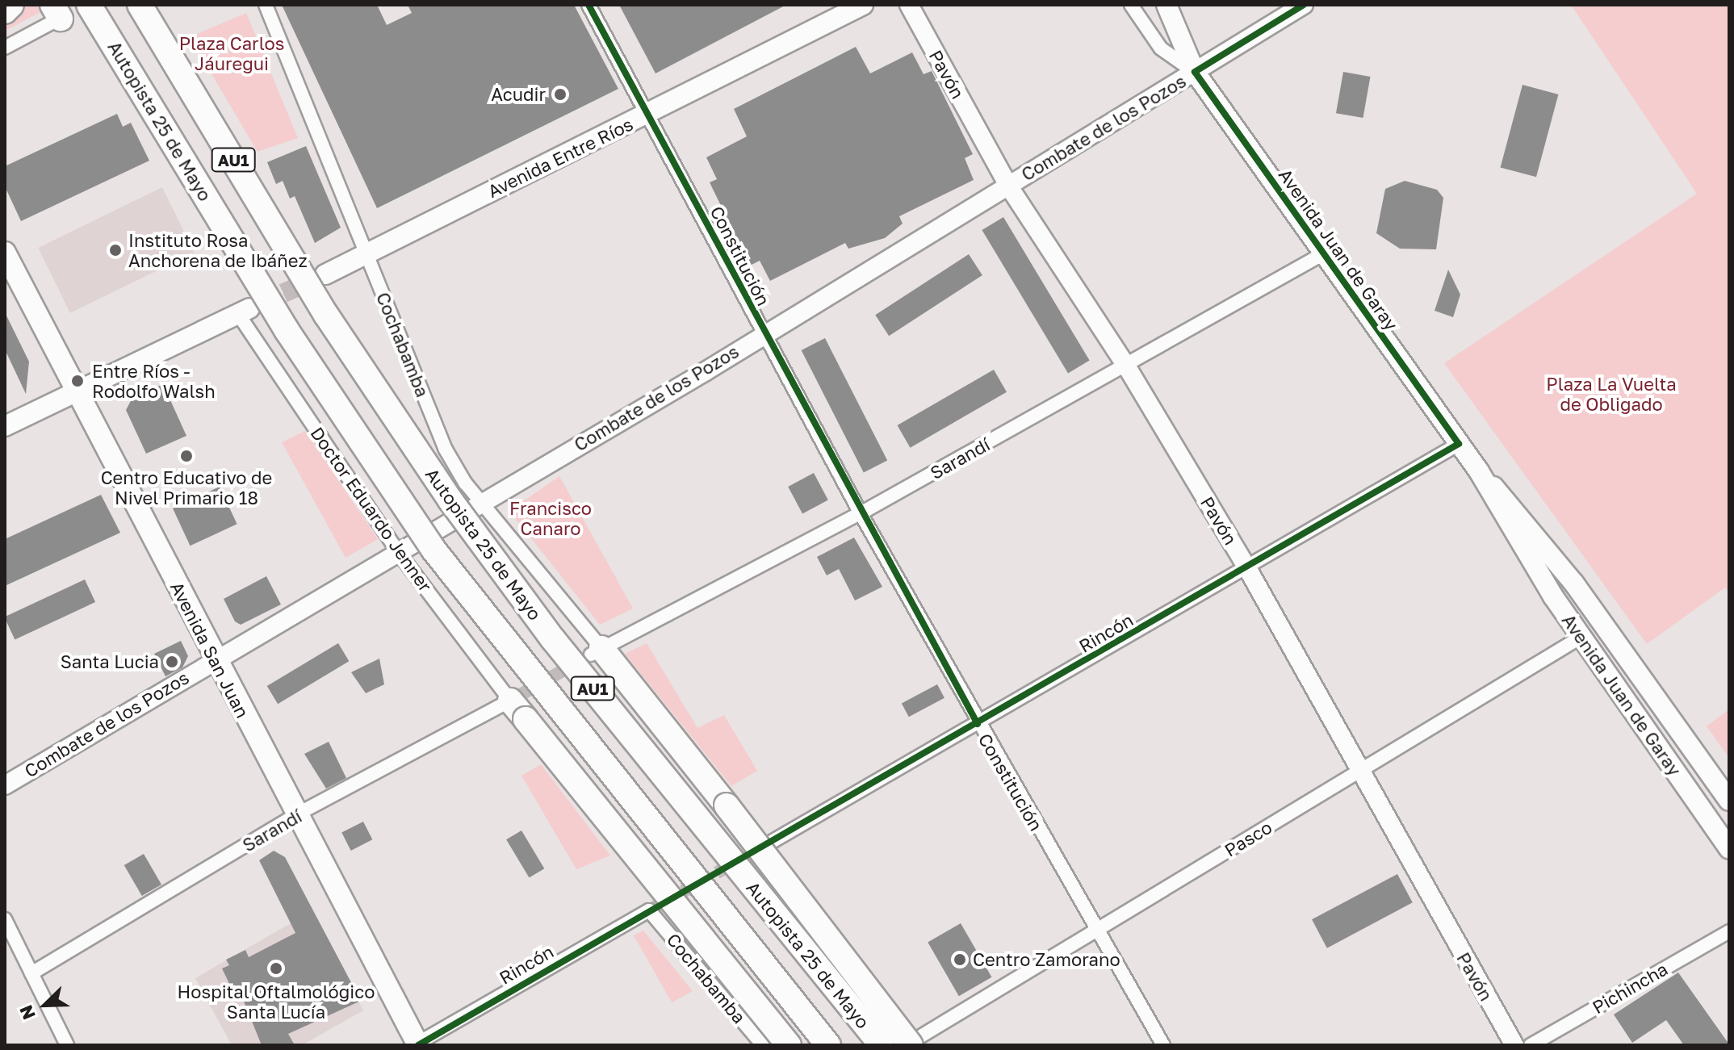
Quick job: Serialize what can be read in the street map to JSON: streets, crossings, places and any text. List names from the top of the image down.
{
  "streets": {
    "highway": ["Autopista 25 de Mayo", "AU1"],
    "main road": ["Avenida Entre Ríos", "Avenida Juan de Garay", "Avenida San Juan"],
    "street": [
      "Pavón",
      "Combate de los Pozos",
      "Constitución",
      "Cochabamba",
      "Sarandí",
      "Doctor Eduardo Jenner",
      "Rincón",
      "Pasco",
      "Pichincha"
    ]
  },
  "crossings": [
    ["Pavón", "Combate de los Pozos"],
    ["Pavón", "Sarandí"],
    ["Pavón", "Rincón"],
    ["Pavón", "Pasco"],
    ["Combate de los Pozos", "Avenida Juan de Garay"],
    ["Combate de los Pozos", "Constitución"],
    ["Combate de los Pozos", "Cochabamba"],
    ["Combate de los Pozos", "Doctor Eduardo Jenner"],
    ["Combate de los Pozos", "Avenida San Juan"],
    ["Avenida Entre Ríos", "Constitución"],
    ["Avenida Entre Ríos", "Cochabamba"],
    ["Avenida Juan de Garay", "Sarandí"],
    ["Avenida Juan de Garay", "Rincón"],
    ["Avenida Juan de Garay", "Pasco"],
    ["Constitución", "Sarandí"],
    ["Constitución", "Rincón"],
    ["Constitución", "Pasco"],
    ["Cochabamba", "Sarandí"],
    ["Cochabamba", "Rincón"],
    ["Sarandí", "Doctor Eduardo Jenner"],
    ["Sarandí", "Avenida San Juan"],
    ["Rincón", "Avenida San Juan"]
  ],
  "parks": ["Plaza Carlos Jáuregui", "Plaza La Vuelta de Obligado", "Francisco Canaro"],
  "places": [
    "Acudir",
    "Instituto Rosa Anchorena de Ibáñez",
    "Entre Ríos - Rodolfo Walsh",
    "Centro Educativo de Nivel Primario 18",
    "Santa Lucia",
    "Centro Zamorano",
    "Hospital Oftalmológico Santa Lucía"
  ],
  "north": "bottom left"
}
